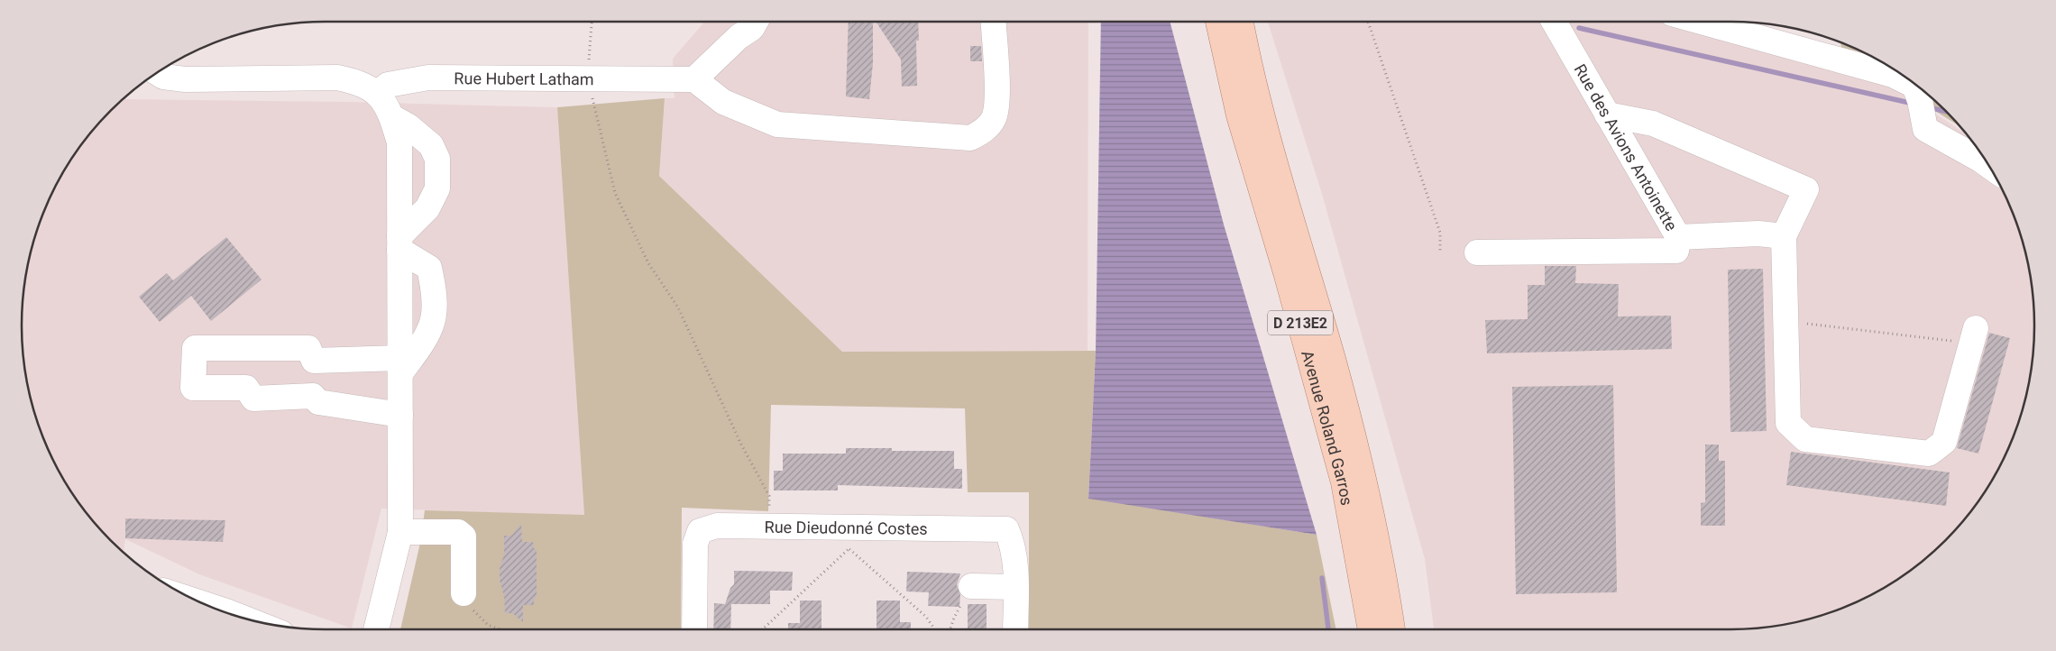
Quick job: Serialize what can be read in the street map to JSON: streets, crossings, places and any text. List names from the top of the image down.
{
  "streets": {
    "main road": ["D 213E2", "Avenue Roland Garros"],
    "street": ["Rue Hubert Latham", "Rue des Avions Antoinette", "Rue Dieudonné Costes"]
  }
}
